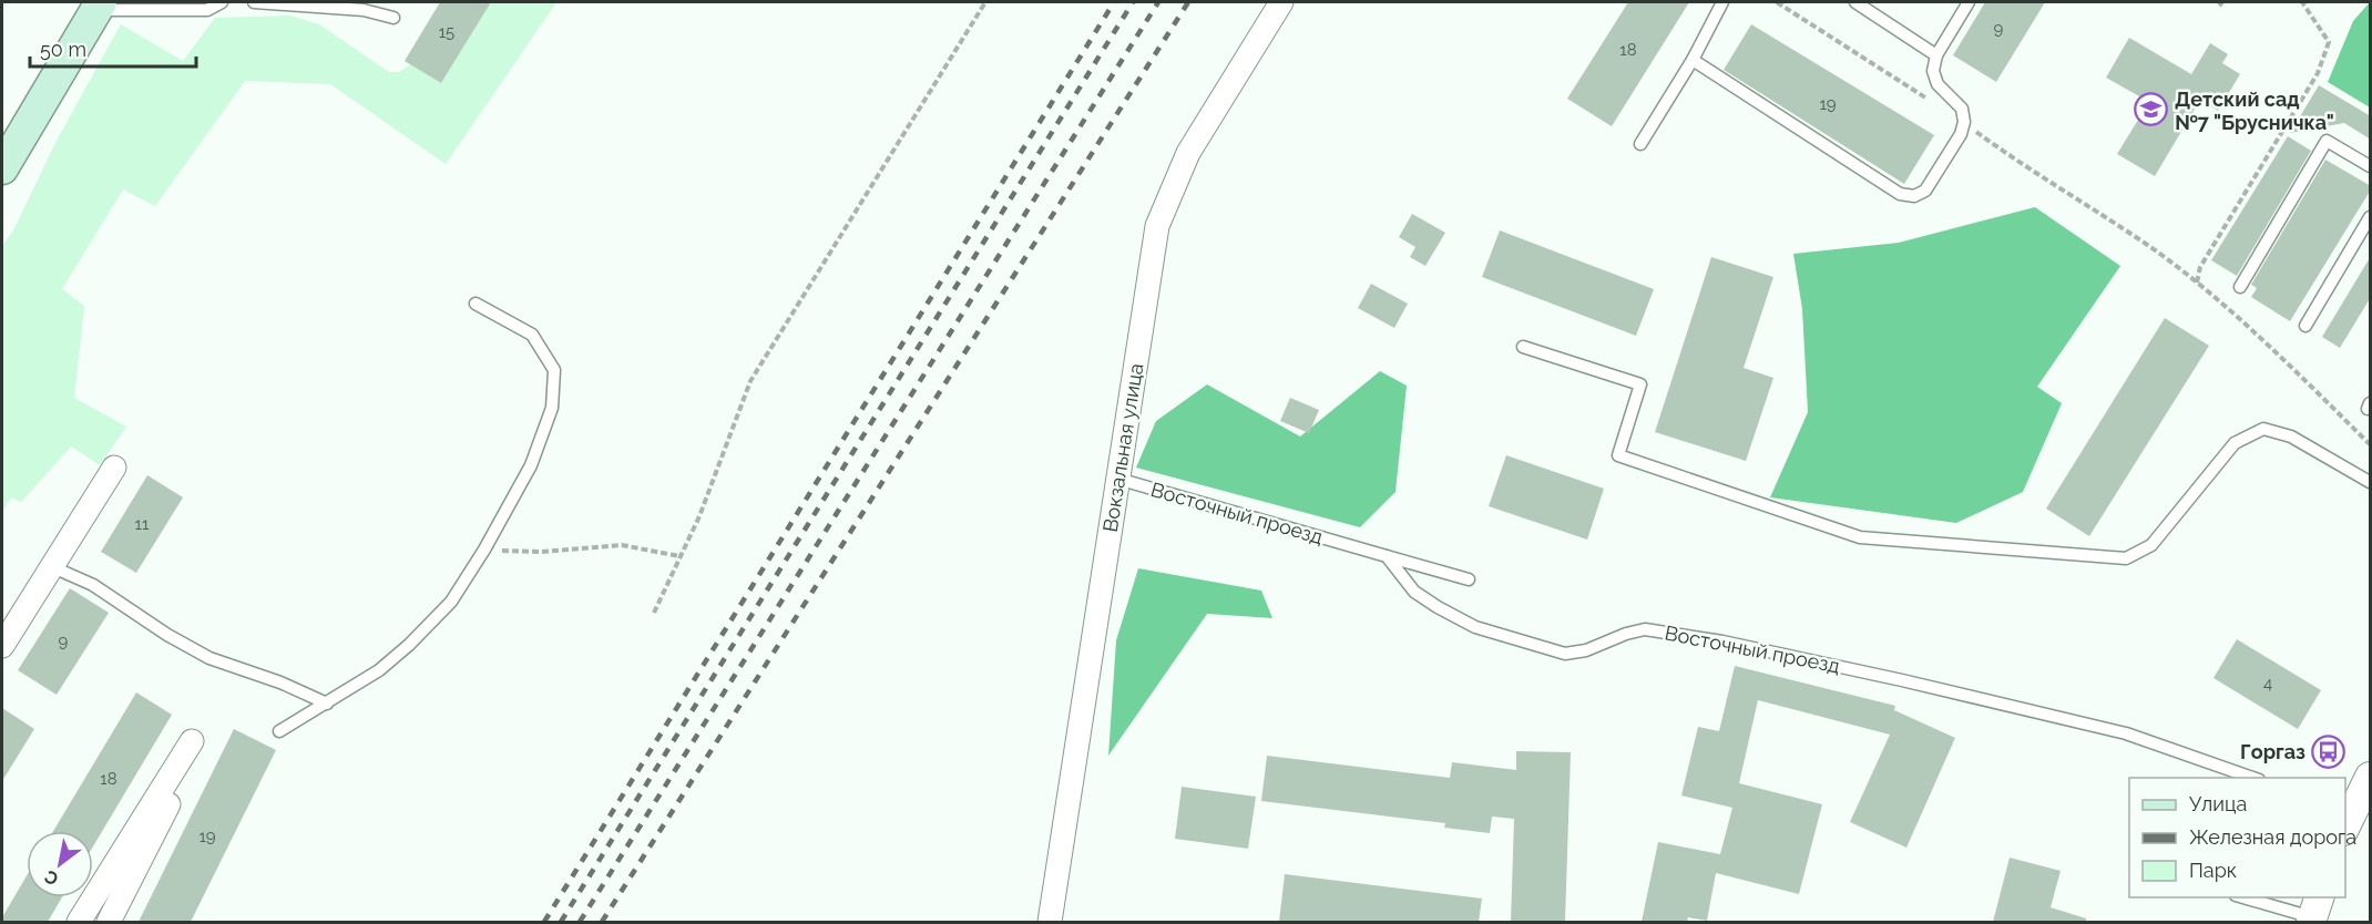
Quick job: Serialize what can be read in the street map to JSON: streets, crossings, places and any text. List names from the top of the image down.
{
  "streets": {
    "street": ["Вокзальная улица"],
    "lane": ["Восточный проезд"]
  },
  "crossings": [
    ["Вокзальная улица", "Восточный проезд"]
  ],
  "places": {
    "school or university": ["Детский сад №7 \"Брусничка\""],
    "bus stop": ["Горгаз"]
  },
  "house_numbers": [
    "9",
    "15",
    "18",
    "19",
    "11",
    "9",
    "4",
    "18",
    "19"
  ],
  "legend": ["Улица", "Железная дорога", "Парк"],
  "scale_bar": "50 m",
  "north": "bottom left"
}
